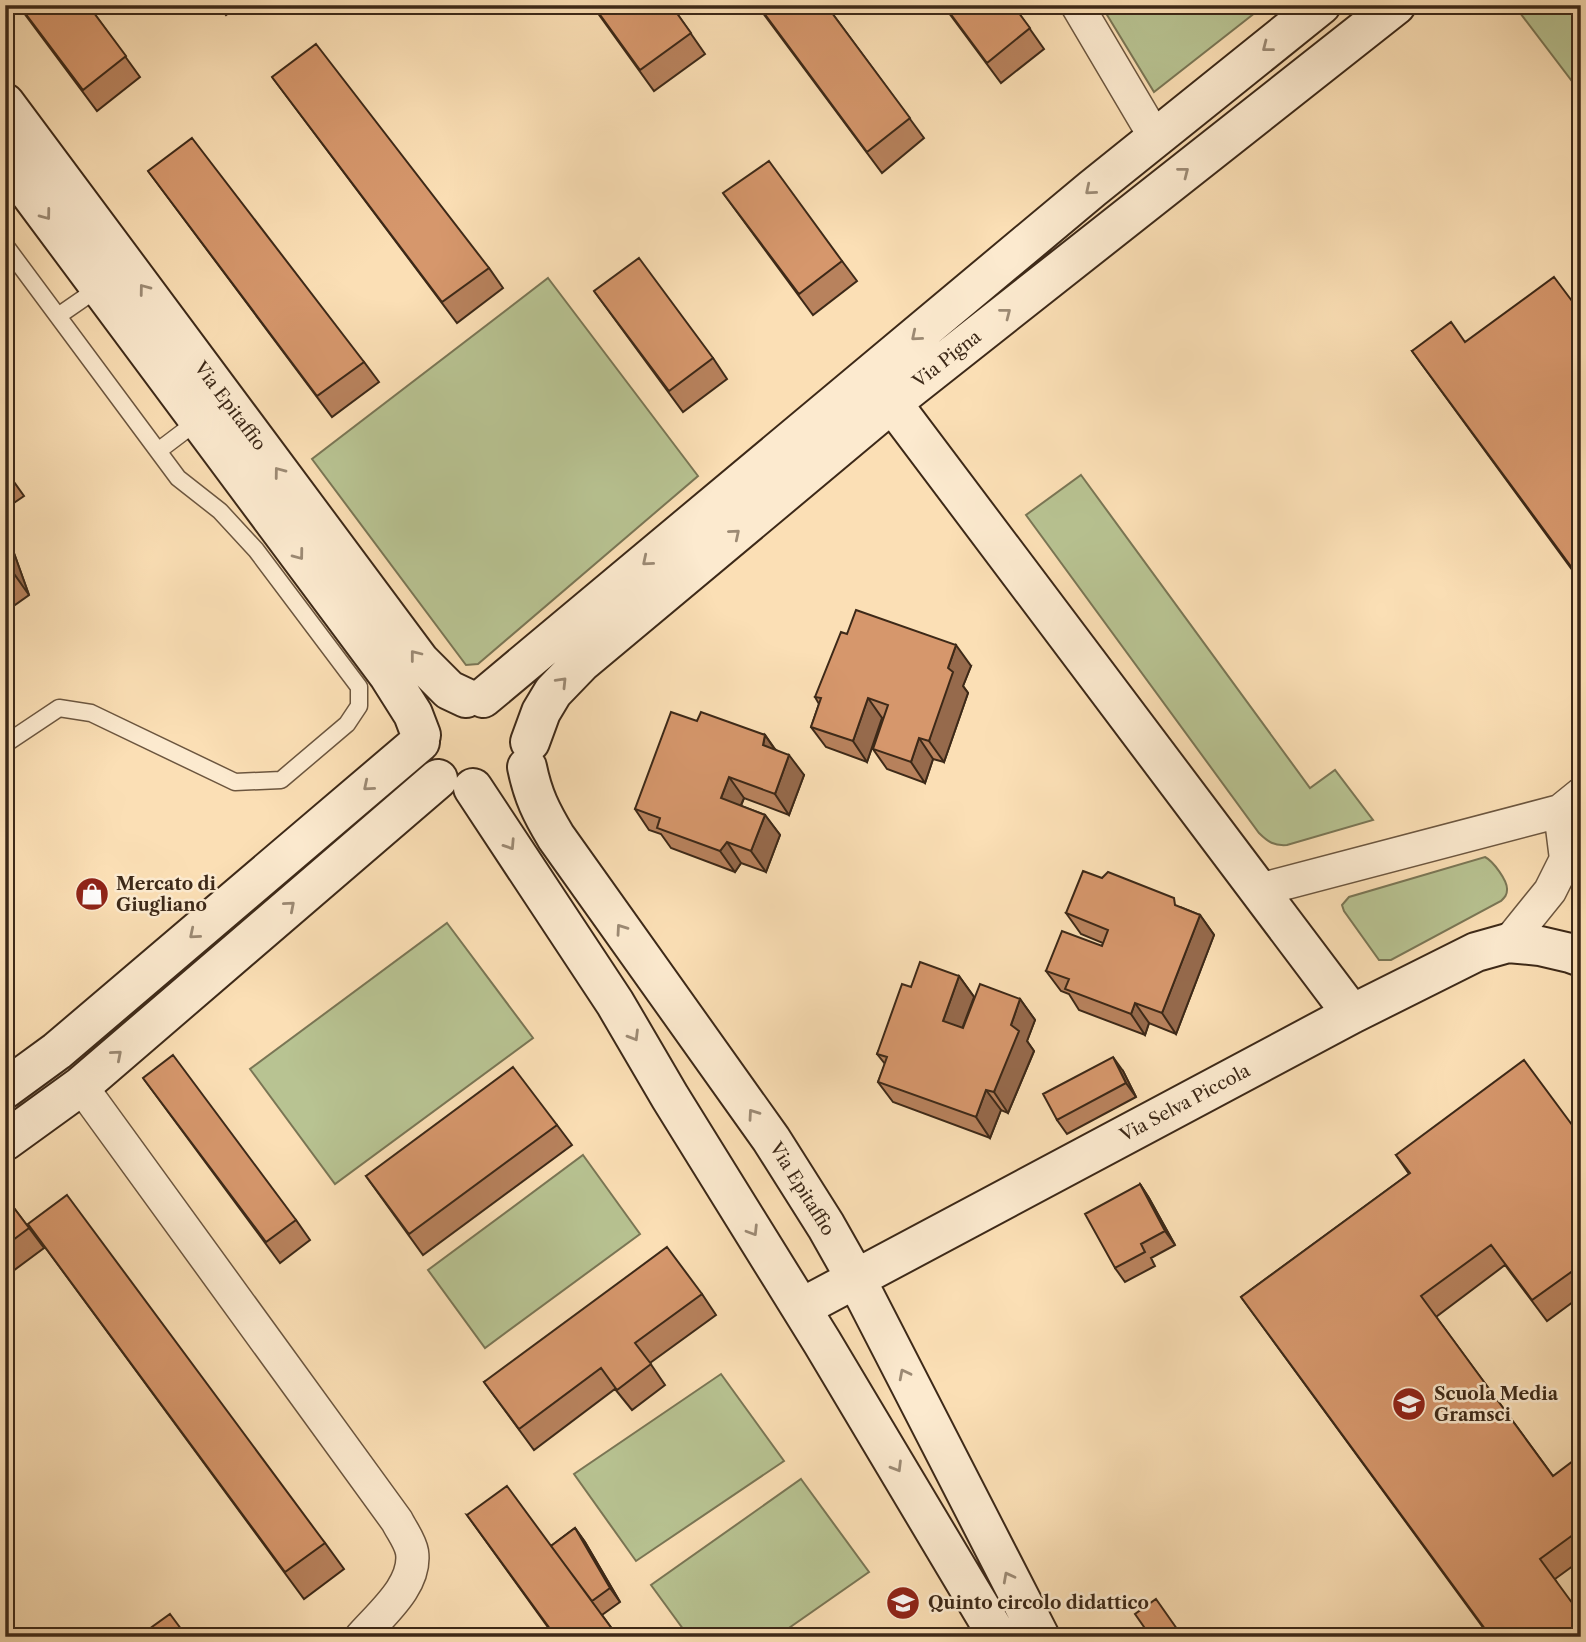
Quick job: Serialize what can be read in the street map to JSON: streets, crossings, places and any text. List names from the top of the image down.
{
  "streets": {
    "street": ["Via Pigna", "Via Epitaffio", "Via Selva Piccola"]
  },
  "crossings": [
    ["Via Pigna", "Via Epitaffio"],
    ["Via Epitaffio", "Via Selva Piccola"]
  ],
  "places": {
    "shop": ["Mercato di Giugliano"],
    "school or university": ["Scuola Media Gramsci", "Quinto circolo didattico"]
  }
}
